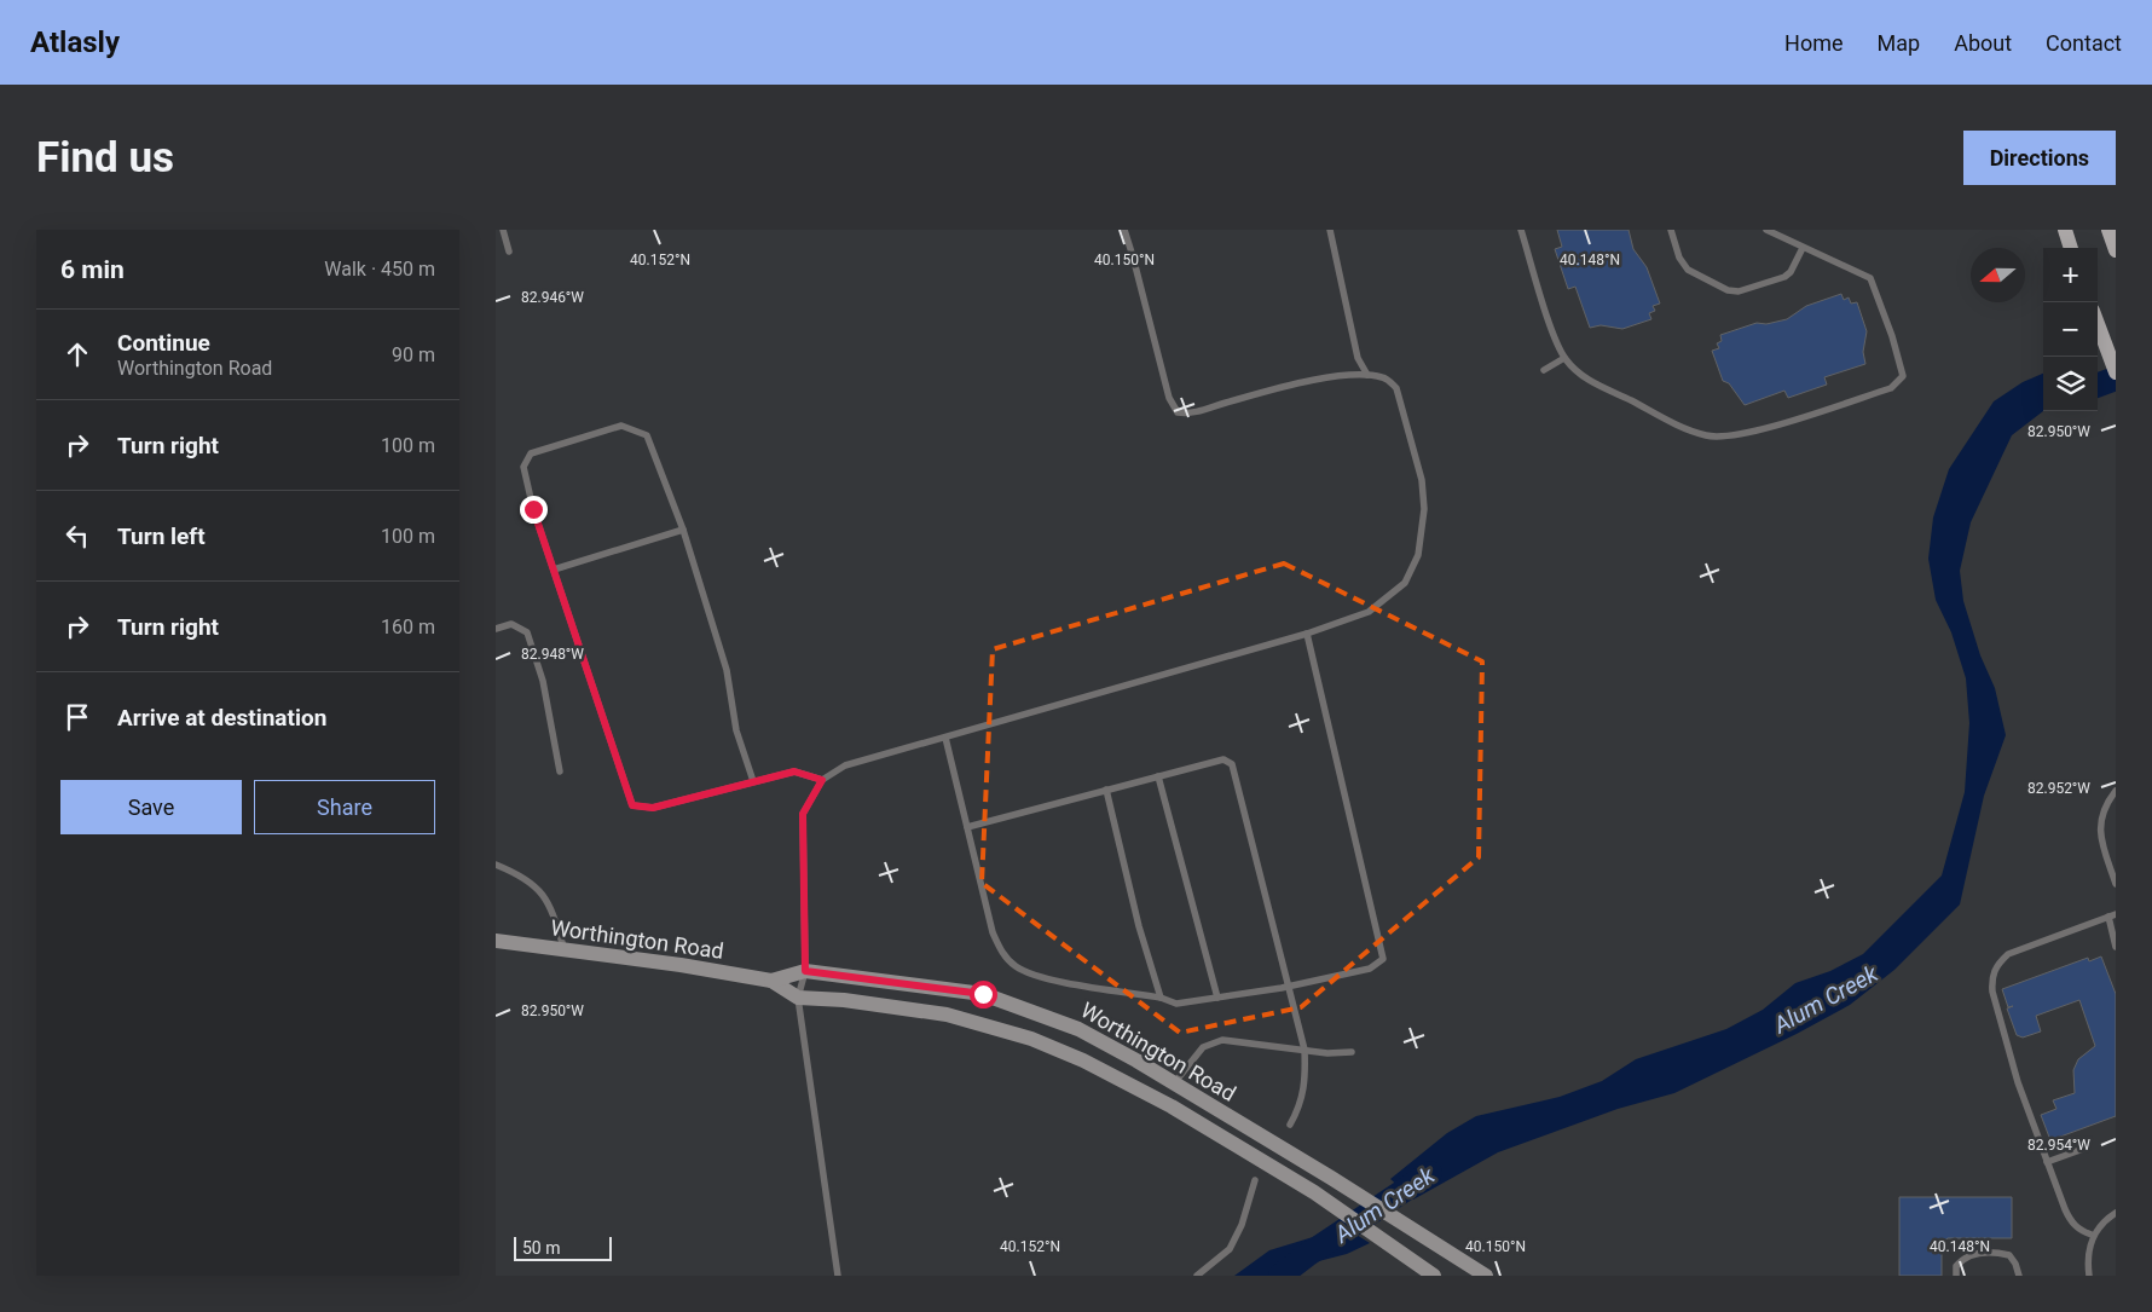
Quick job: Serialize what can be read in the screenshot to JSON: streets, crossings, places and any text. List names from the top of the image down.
{
  "streets": {
    "main road": ["Worthington Road"]
  },
  "water": ["Alum Creek"],
  "scale_bar": "50 m",
  "north": "left",
  "page": {
    "header": "Atlasly",
    "nav": [
      "Home",
      "Map",
      "About",
      "Contact"
    ],
    "buttons": [
      "Directions",
      ["Save", "Share"]
    ],
    "title": "Find us",
    "heading": ["6 min", "Walk · 450 m"],
    "map_buttons": ["+", "−"],
    "list": [
      ["Continue", "Worthington Road", "90 m"],
      ["Turn right", "100 m"],
      ["Turn left", "100 m"],
      ["Turn right", "160 m"],
      "Arrive at destination"
    ],
    "scale": "50 m"
  },
  "coordinates": [
    "40.152°N",
    "40.150°N",
    "40.148°N",
    "82.946°W",
    "82.950°W",
    "82.948°W",
    "82.952°W",
    "82.954°W"
  ]
}
